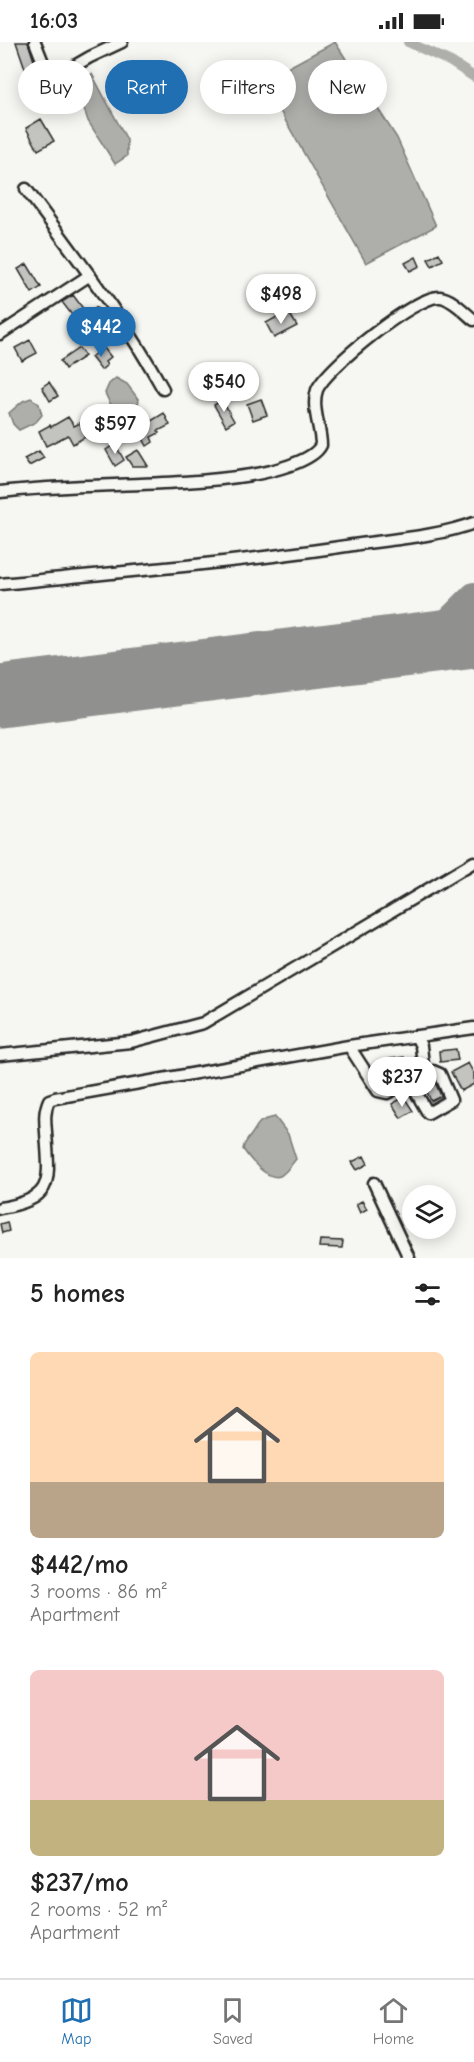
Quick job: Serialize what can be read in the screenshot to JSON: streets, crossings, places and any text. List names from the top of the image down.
{
  "page": {
    "status": "16:03",
    "chip": [
      "Buy",
      "Rent",
      "Filters",
      "New"
    ],
    "price": [
      "$498",
      "$442",
      "$540",
      "$597",
      "$237"
    ],
    "heading": "5 homes",
    "list": [
      {
        "name": "$442/mo",
        "note": "3 rooms · 86 m² · Apartment"
      },
      {
        "name": "$237/mo",
        "note": "2 rooms · 52 m² · Apartment"
      }
    ],
    "tabs": ["Map", "Saved", "Home"]
  }
}
